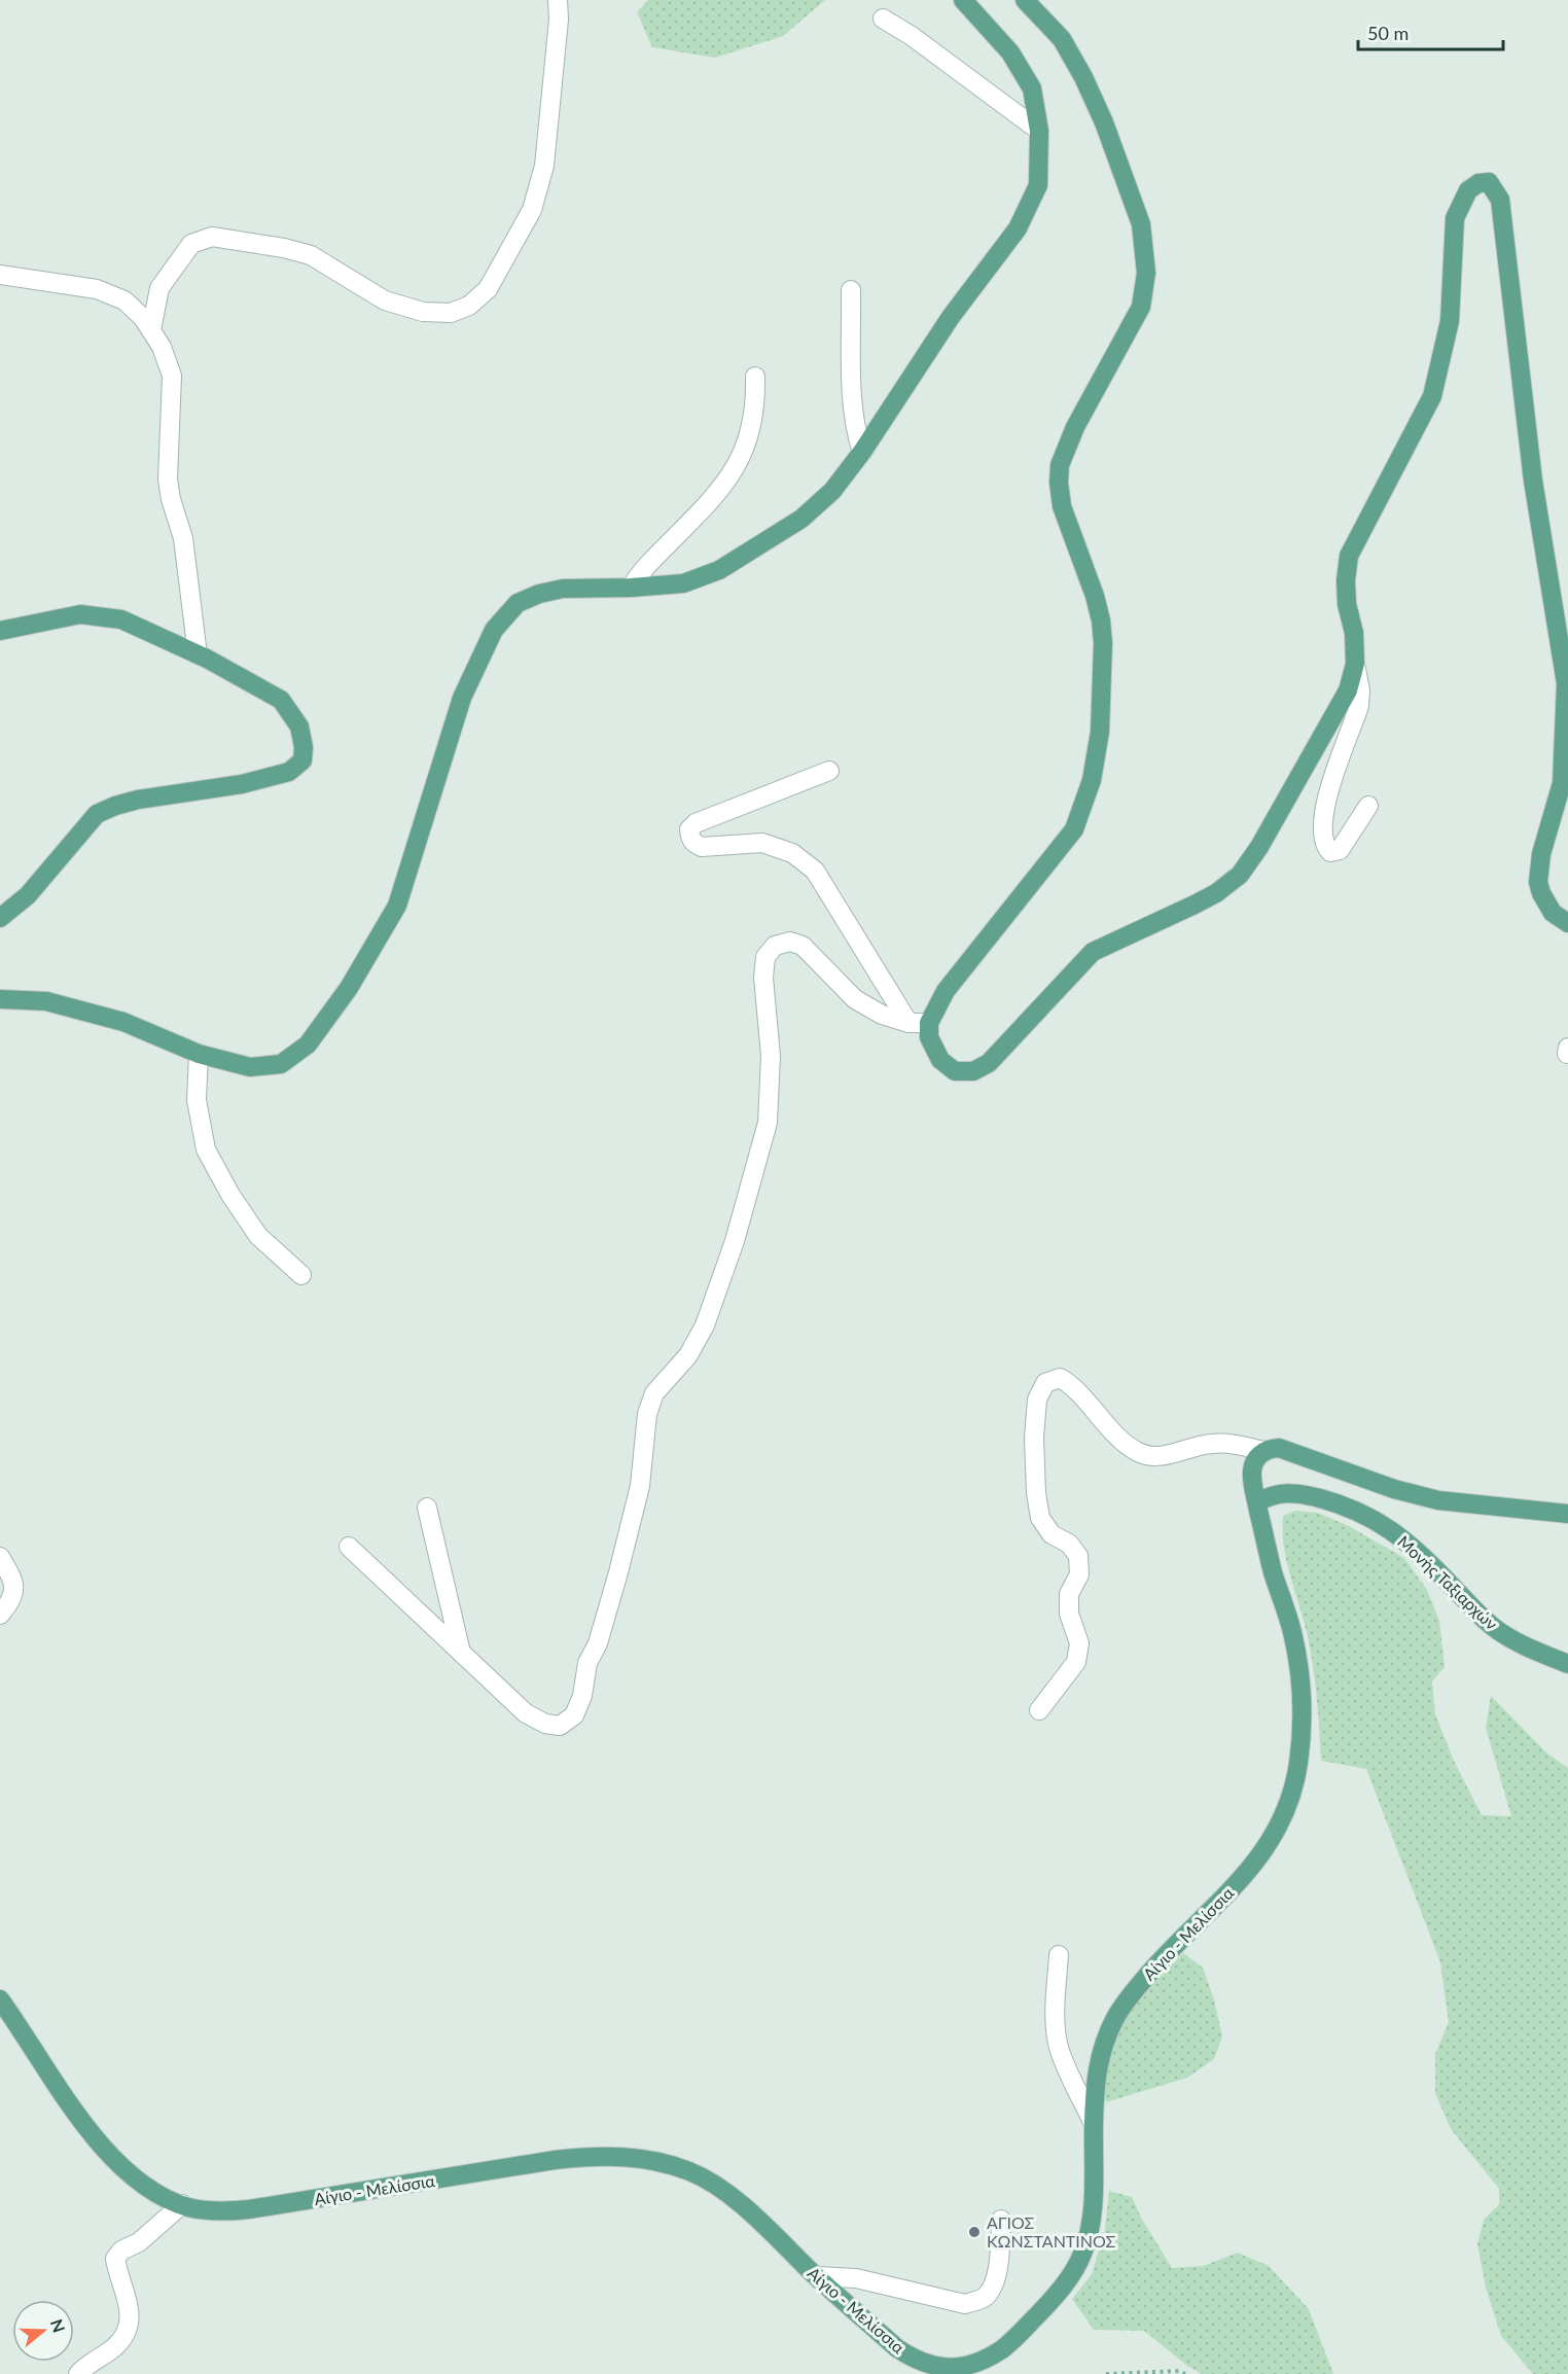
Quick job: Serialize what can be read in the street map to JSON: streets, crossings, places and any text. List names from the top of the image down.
{
  "streets": {
    "main road": ["Μονής Ταξιαρχών", "Αίγιο - Μελίσσια"]
  },
  "crossings": [
    ["Μονής Ταξιαρχών", "Αίγιο - Μελίσσια"]
  ],
  "places": ["ΑΓΙΟΣ ΚΩΝΣΤΑΝΤΙΝΟΣ"],
  "scale_bar": "50 m",
  "north": "right"
}
